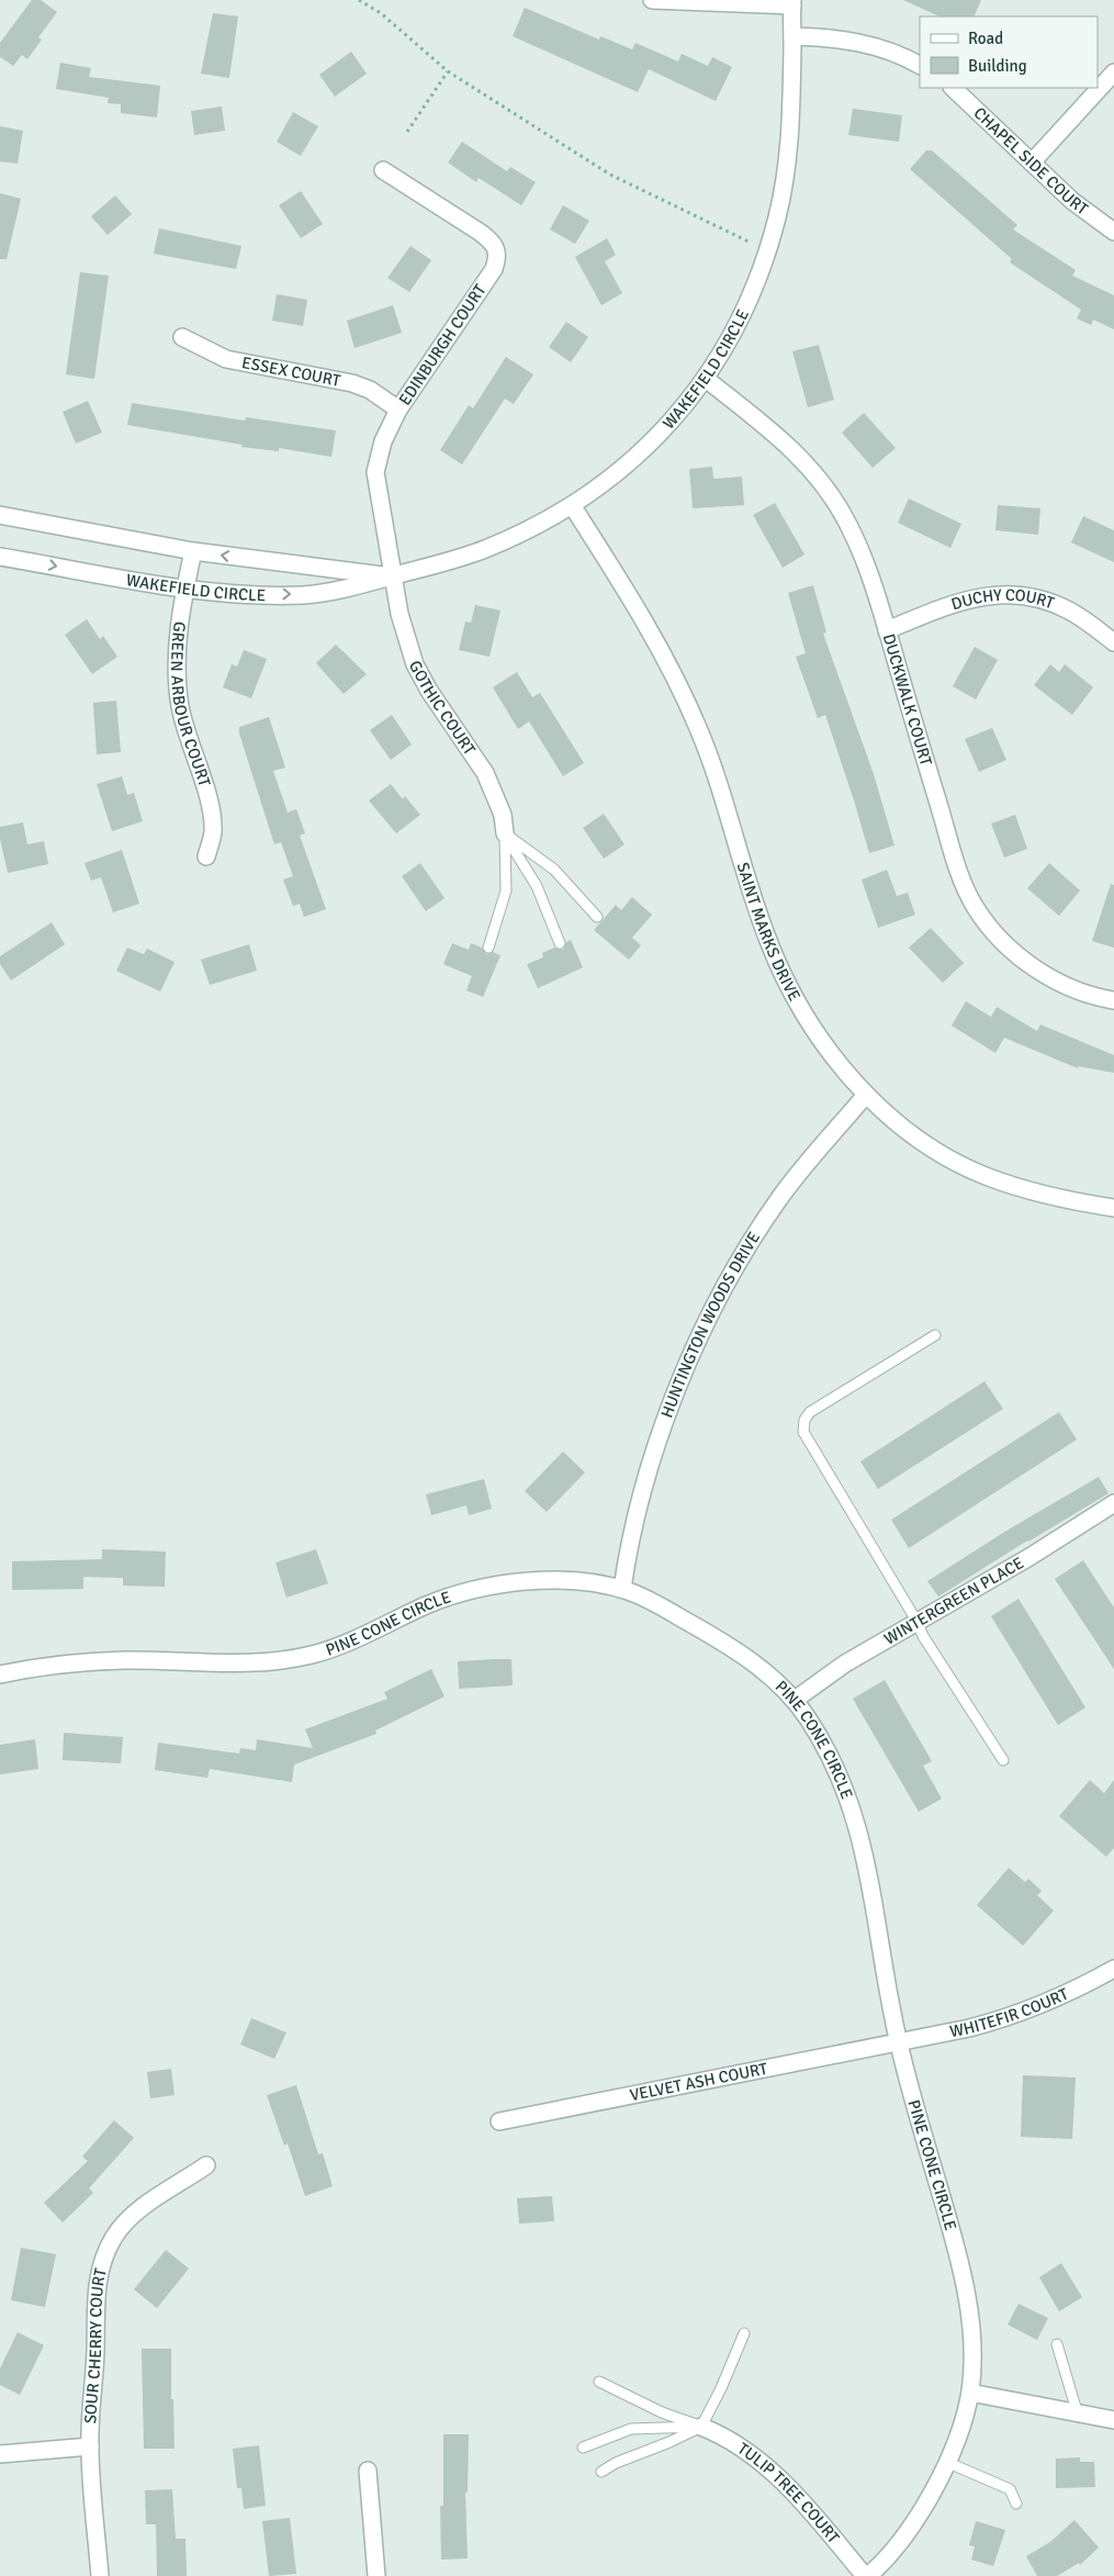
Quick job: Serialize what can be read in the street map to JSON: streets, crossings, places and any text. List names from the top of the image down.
{
  "streets": {
    "street": [
      "CHAPEL SIDE COURT",
      "EDINBURGH COURT",
      "WAKEFIELD CIRCLE",
      "ESSEX COURT",
      "DUCHY COURT",
      "DUCKWALK COURT",
      "GREEN ARBOUR COURT",
      "GOTHIC COURT",
      "SAINT MARKS DRIVE",
      "HUNTINGTON WOODS DRIVE",
      "WINTERGREEN PLACE",
      "PINE CONE CIRCLE",
      "WHITEFIR COURT",
      "VELVET ASH COURT",
      "SOUR CHERRY COURT",
      "TULIP TREE COURT"
    ]
  },
  "crossings": [
    ["EDINBURGH COURT", "WAKEFIELD CIRCLE"],
    ["EDINBURGH COURT", "ESSEX COURT"],
    ["EDINBURGH COURT", "GOTHIC COURT"],
    ["WAKEFIELD CIRCLE", "DUCKWALK COURT"],
    ["WAKEFIELD CIRCLE", "GREEN ARBOUR COURT"],
    ["WAKEFIELD CIRCLE", "GOTHIC COURT"],
    ["WAKEFIELD CIRCLE", "SAINT MARKS DRIVE"],
    ["DUCHY COURT", "DUCKWALK COURT"],
    ["SAINT MARKS DRIVE", "HUNTINGTON WOODS DRIVE"],
    ["HUNTINGTON WOODS DRIVE", "PINE CONE CIRCLE"],
    ["WINTERGREEN PLACE", "PINE CONE CIRCLE"],
    ["PINE CONE CIRCLE", "WHITEFIR COURT"],
    ["PINE CONE CIRCLE", "VELVET ASH COURT"],
    ["PINE CONE CIRCLE", "TULIP TREE COURT"],
    ["WHITEFIR COURT", "VELVET ASH COURT"]
  ],
  "legend": ["Road", "Building"]
}
